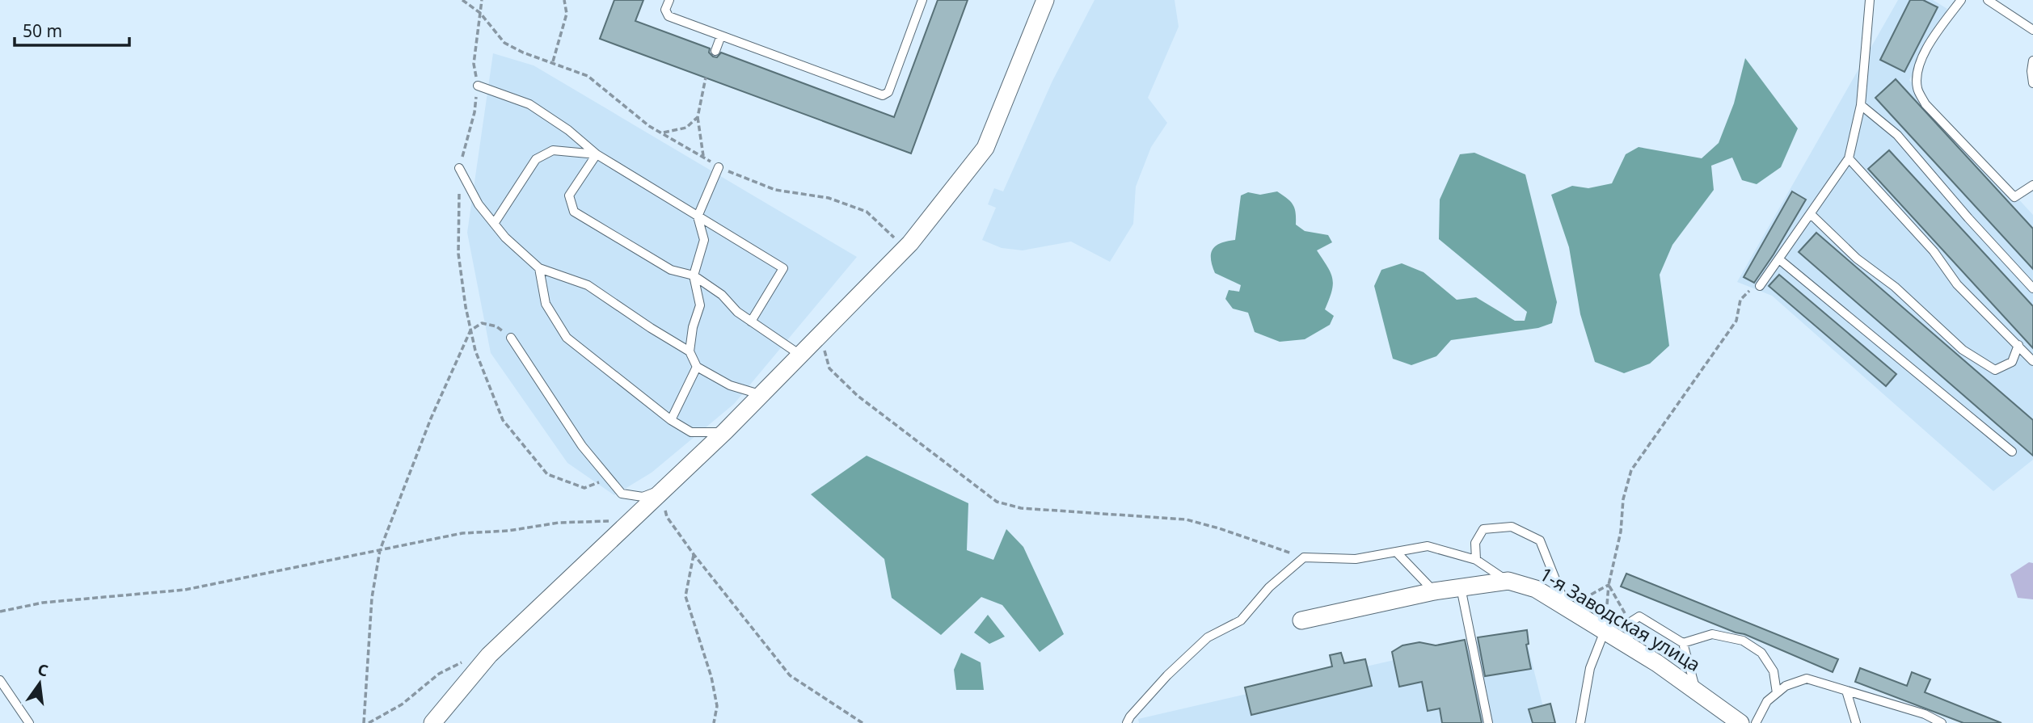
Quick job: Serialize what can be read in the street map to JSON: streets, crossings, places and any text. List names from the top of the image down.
{
  "streets": {
    "street": ["1-я Заводская улица"]
  },
  "scale_bar": "50 m",
  "north": "top"
}
